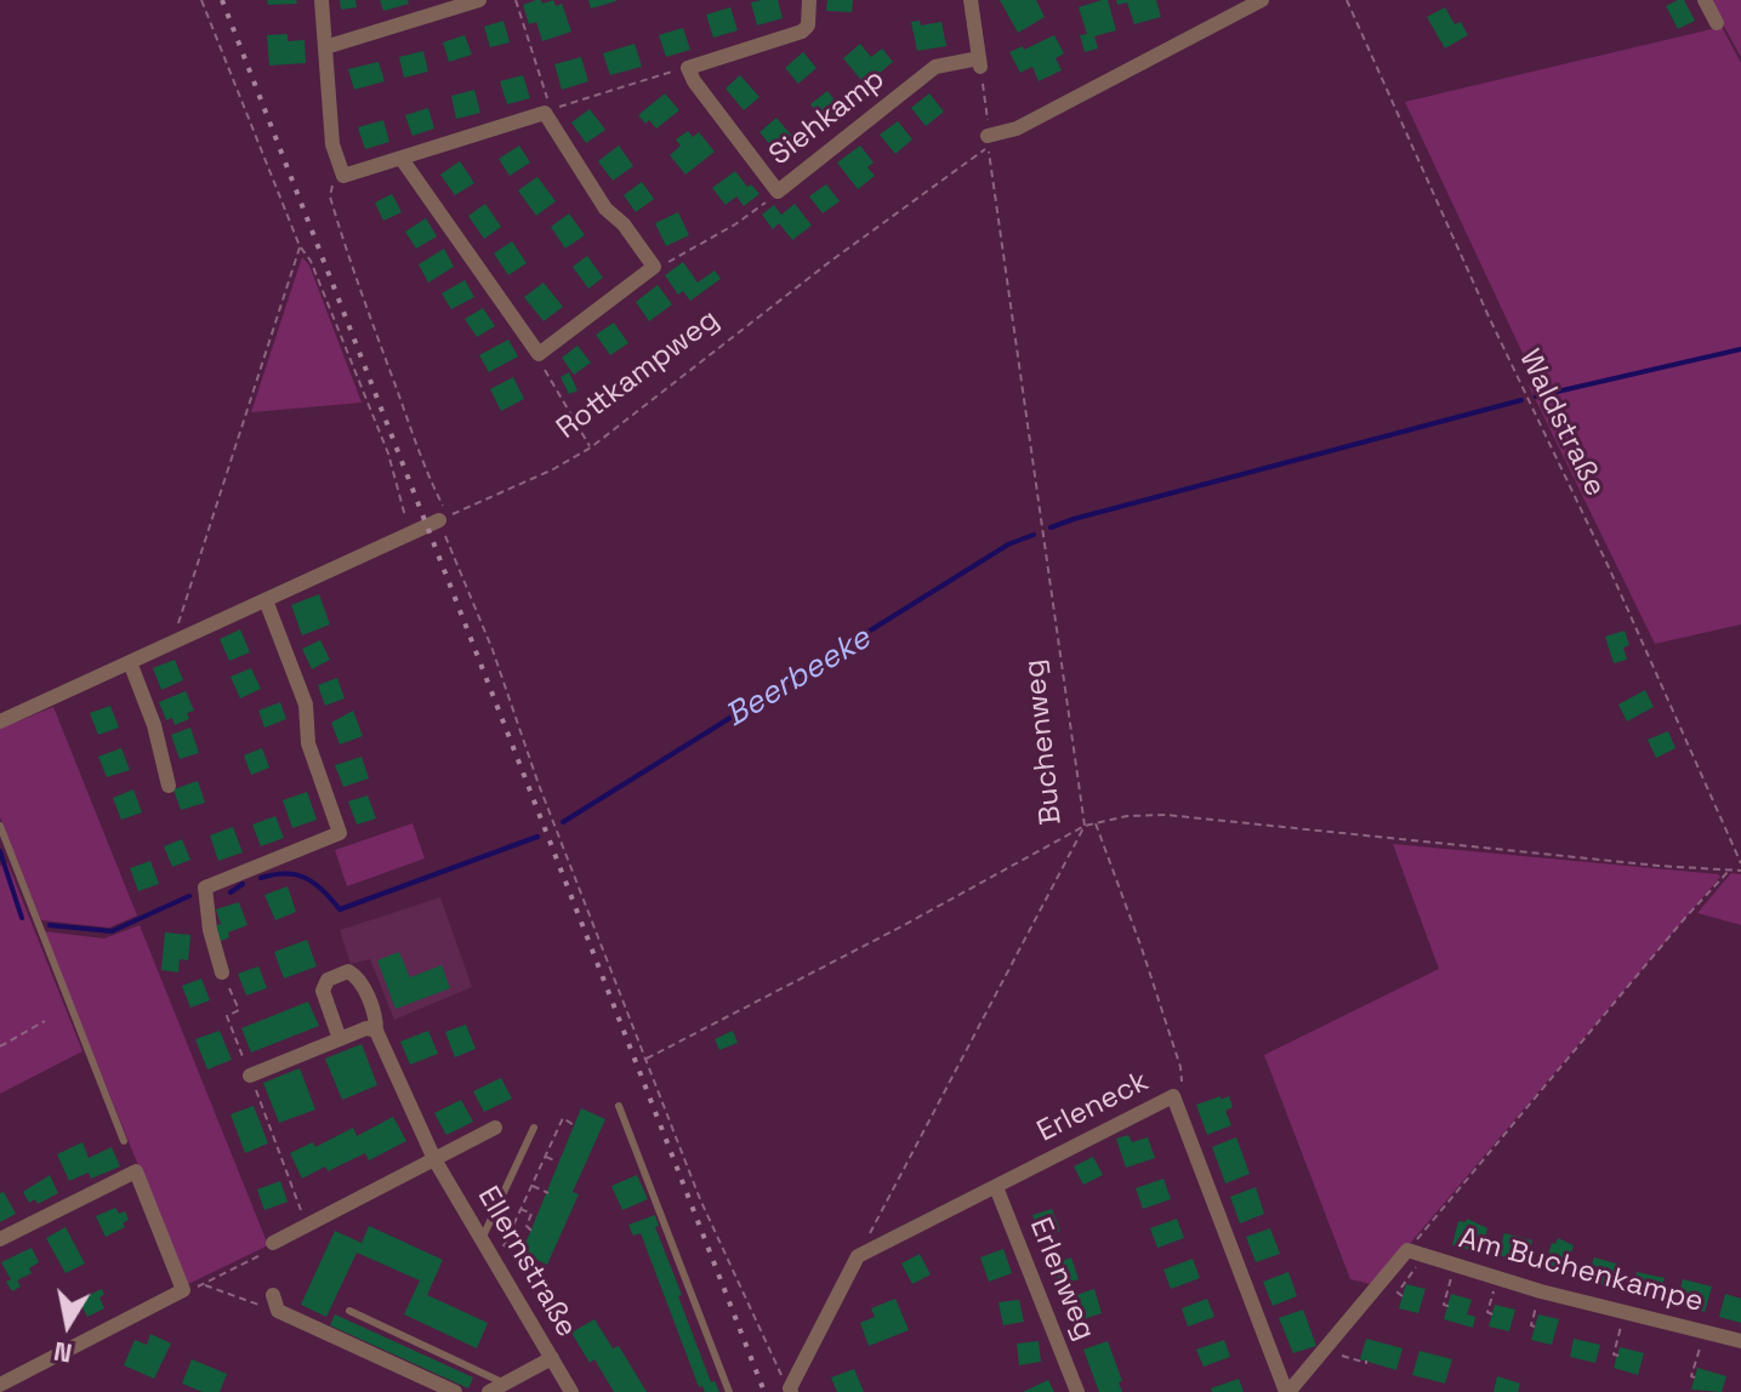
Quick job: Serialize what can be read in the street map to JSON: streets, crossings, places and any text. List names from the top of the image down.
{
  "streets": {
    "street": [
      "Siehkamp",
      "Erleneck",
      "Ellernstraße",
      "Am Buchenkampe",
      "Erlenweg"
    ],
    "path": ["Rottkampweg", "Waldstraße", "Buchenweg"]
  },
  "crossings": [
    ["Siehkamp", "Buchenweg"],
    ["Rottkampweg", "Buchenweg"],
    ["Buchenweg", "Erleneck"],
    ["Erleneck", "Erlenweg"]
  ],
  "water": ["Beerbeeke"],
  "north": "bottom"
}
